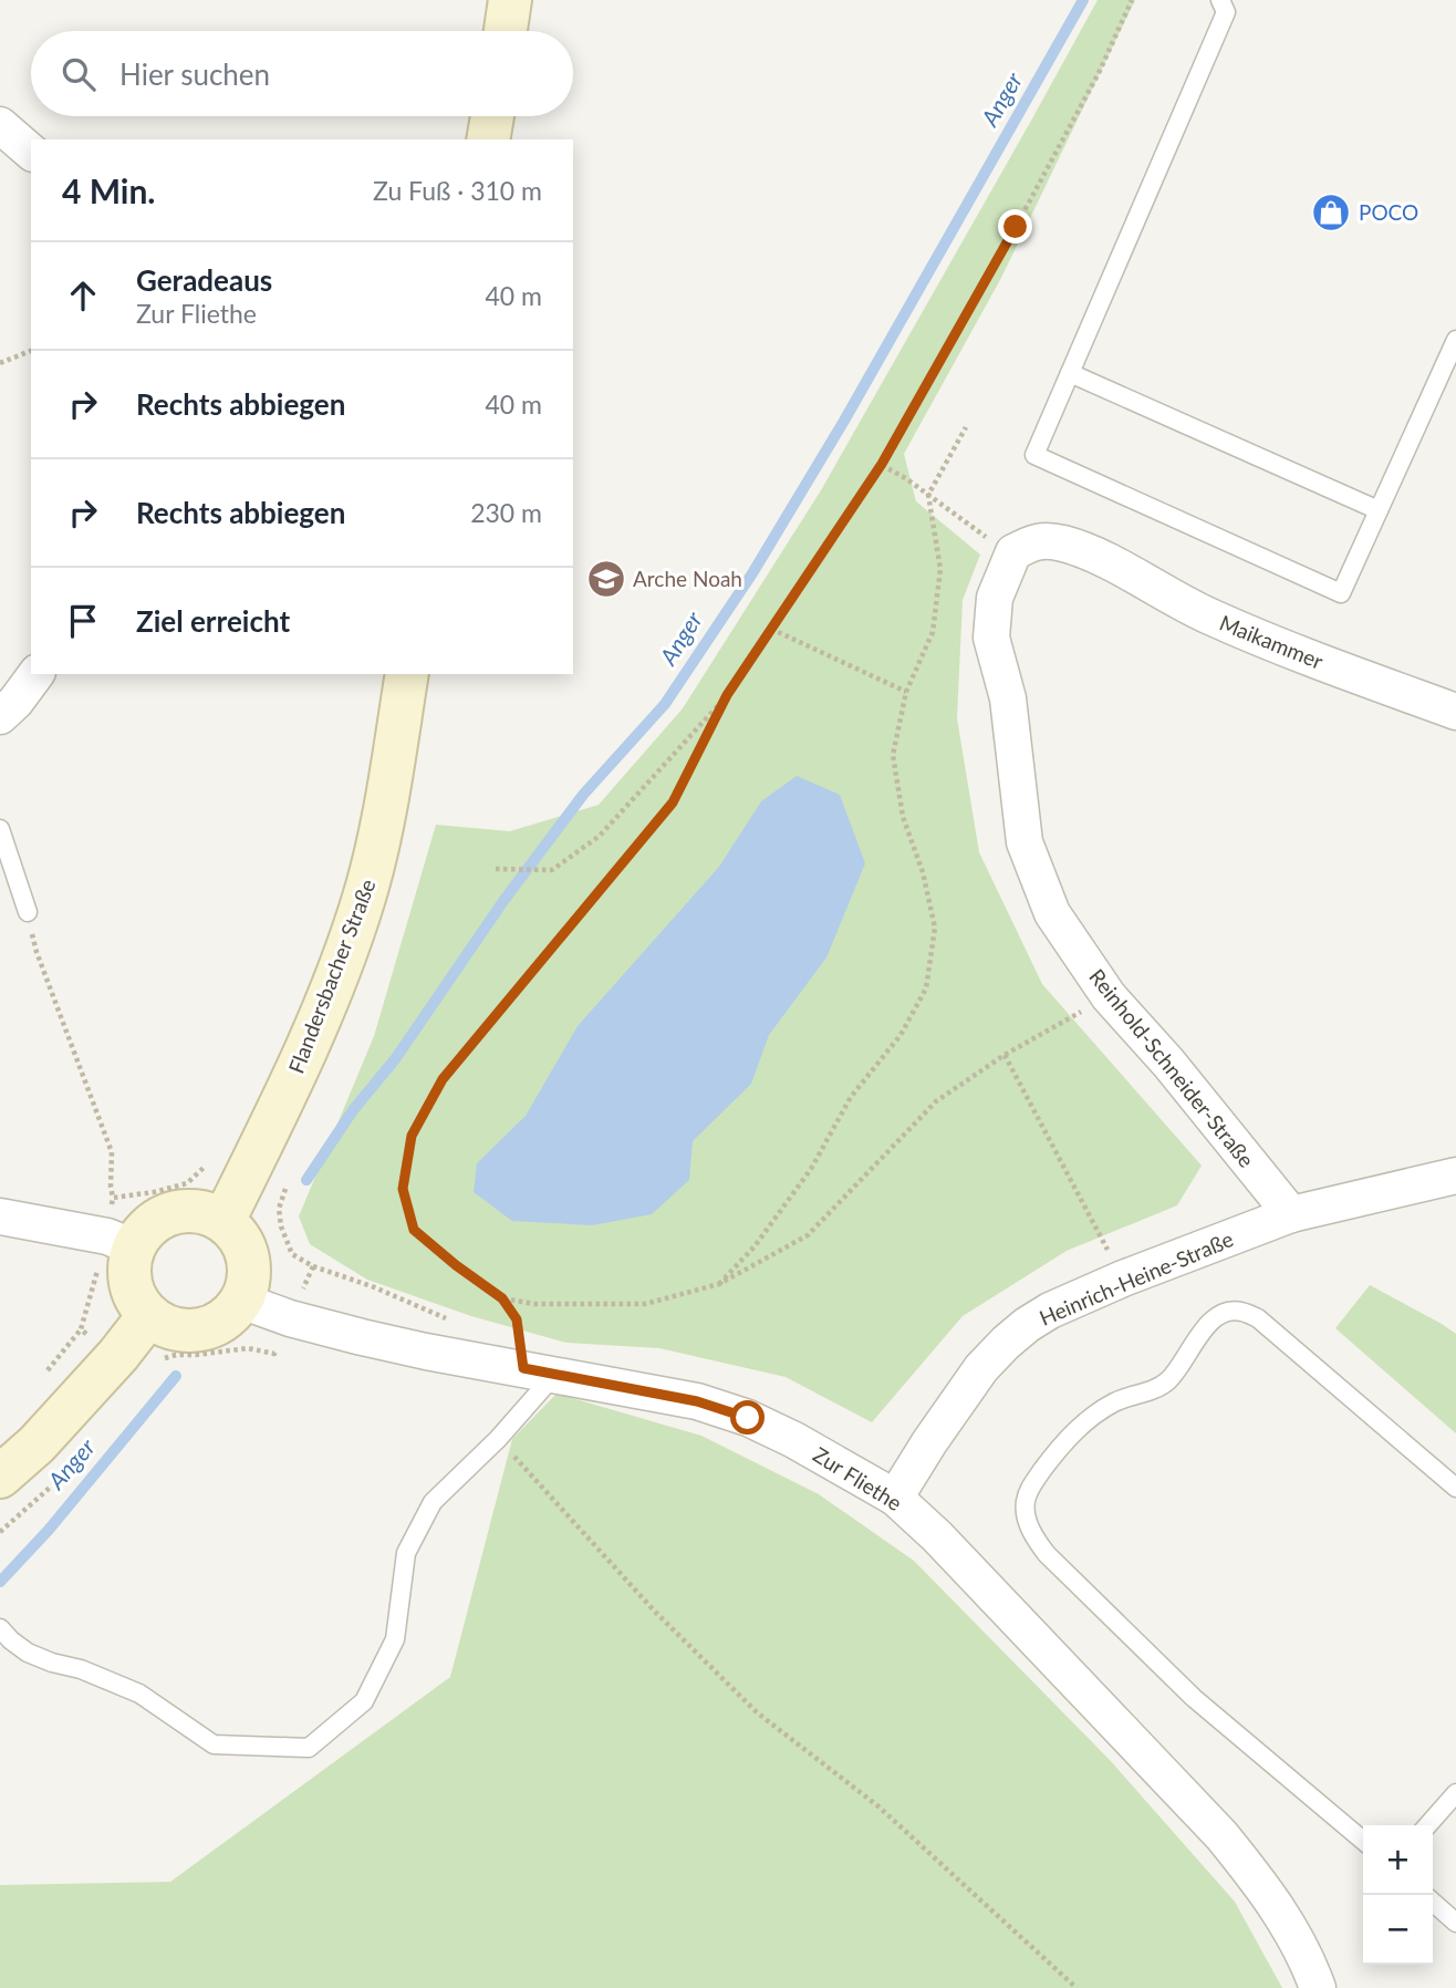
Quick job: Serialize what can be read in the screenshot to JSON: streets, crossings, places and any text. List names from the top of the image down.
{
  "streets": {
    "street": [
      "Maikammer",
      "Flandersbacher Straße",
      "Reinhold-Schneider-Straße",
      "Heinrich-Heine-Straße",
      "Zur Fliethe"
    ]
  },
  "crossings": [
    ["Maikammer", "Reinhold-Schneider-Straße"],
    ["Flandersbacher Straße", "Zur Fliethe"],
    ["Reinhold-Schneider-Straße", "Heinrich-Heine-Straße"],
    ["Heinrich-Heine-Straße", "Zur Fliethe"]
  ],
  "water": ["Anger"],
  "places": {
    "shop": ["POCO"],
    "school or university": ["Arche Noah"]
  },
  "page": {
    "search": "Hier suchen",
    "heading": ["4 Min.", "Zu Fuß · 310 m"],
    "list": [
      ["Geradeaus", "Zur Fliethe", "40 m"],
      ["Rechts abbiegen", "40 m"],
      ["Rechts abbiegen", "230 m"],
      "Ziel erreicht"
    ],
    "map_buttons": ["+", "−"]
  }
}
